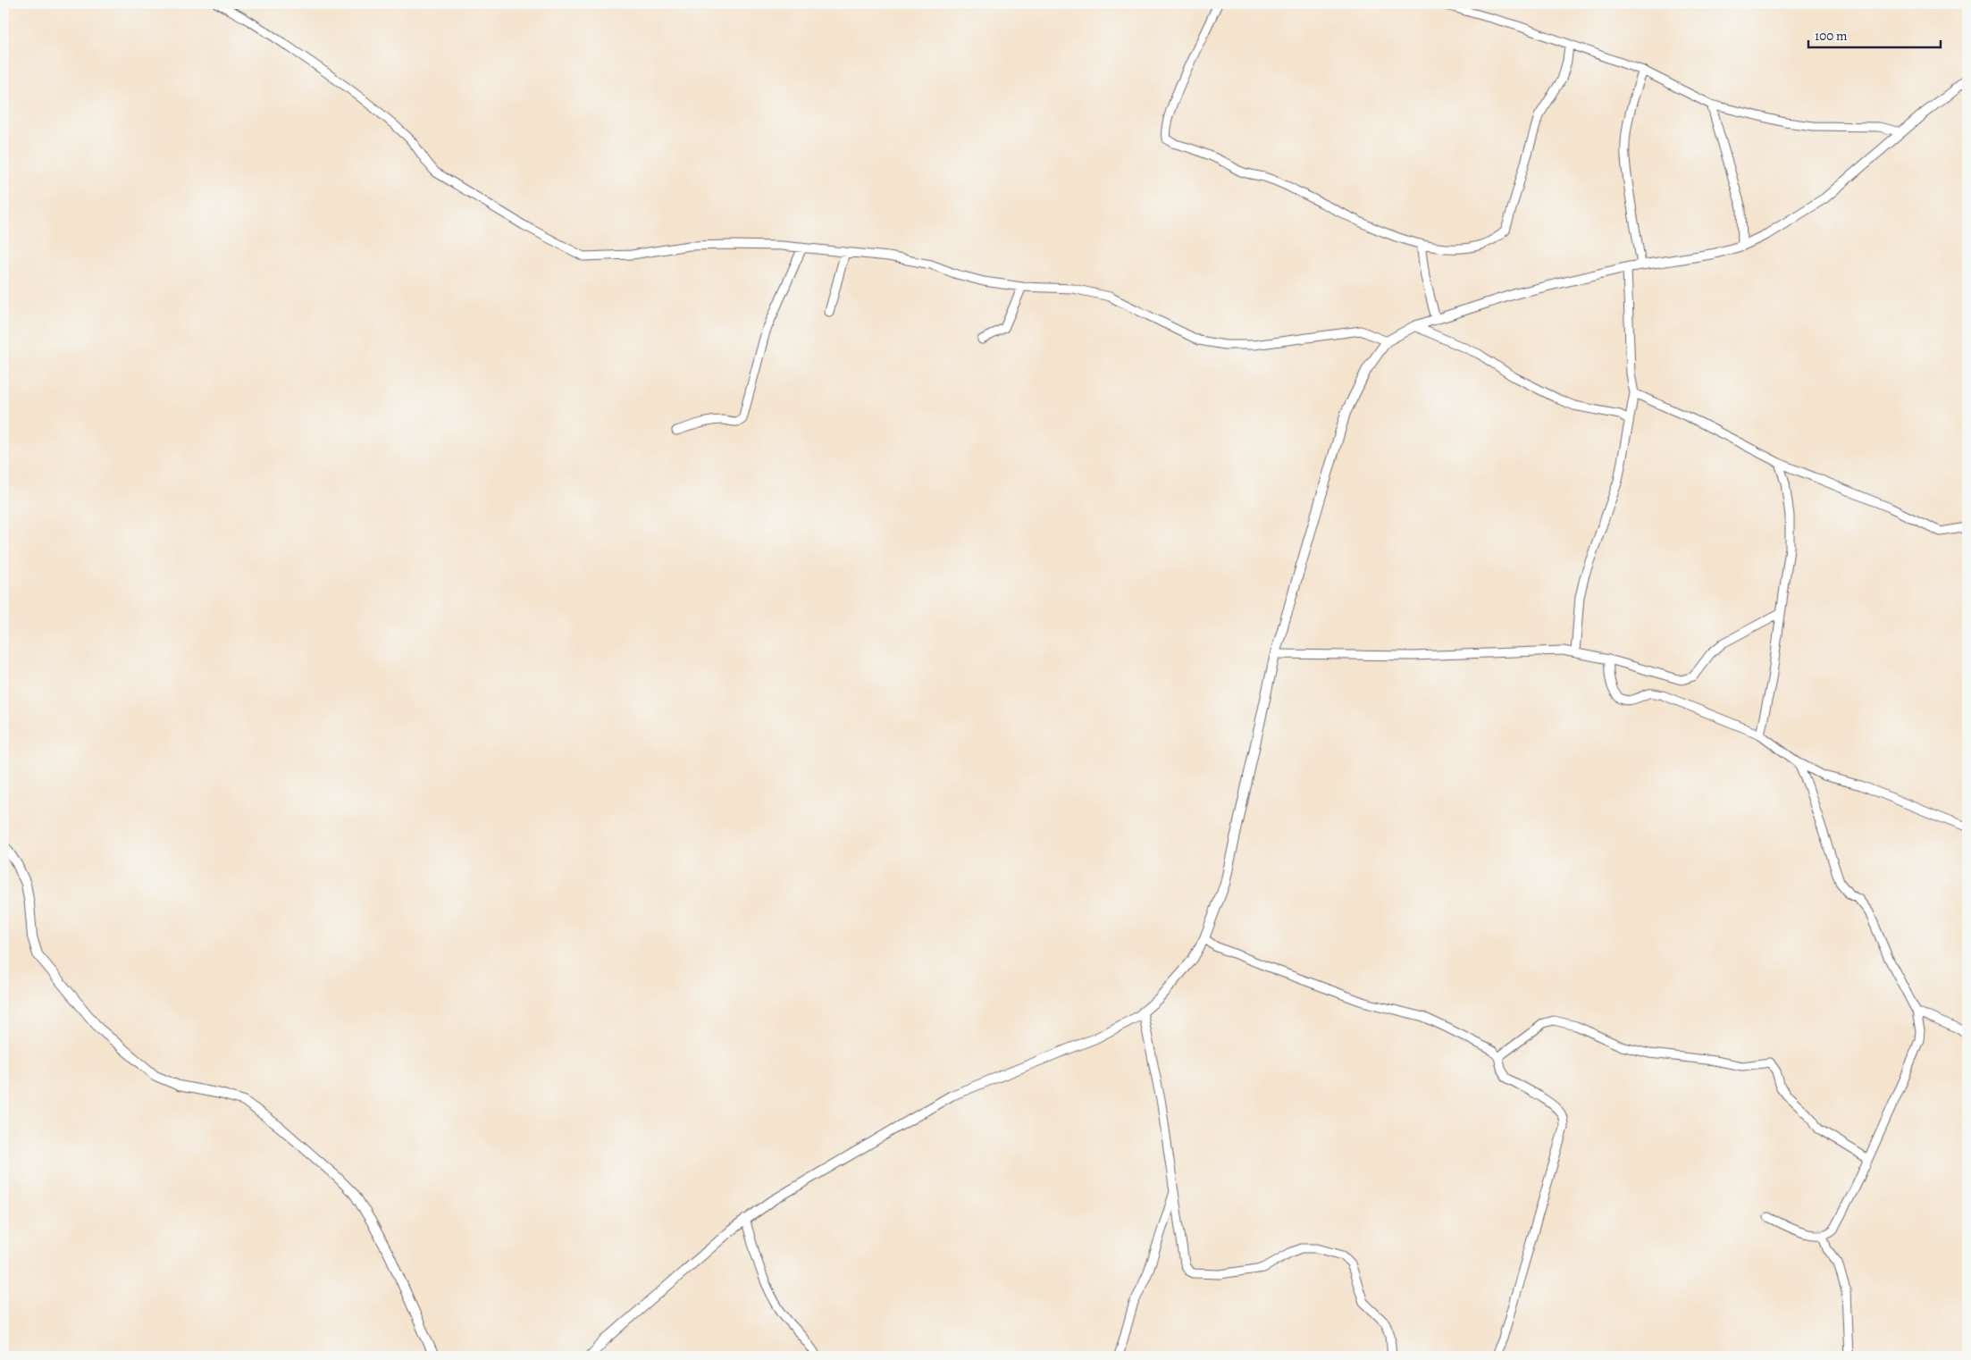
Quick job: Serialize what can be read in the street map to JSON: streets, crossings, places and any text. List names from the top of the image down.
{
  "scale_bar": "100 m"
}
